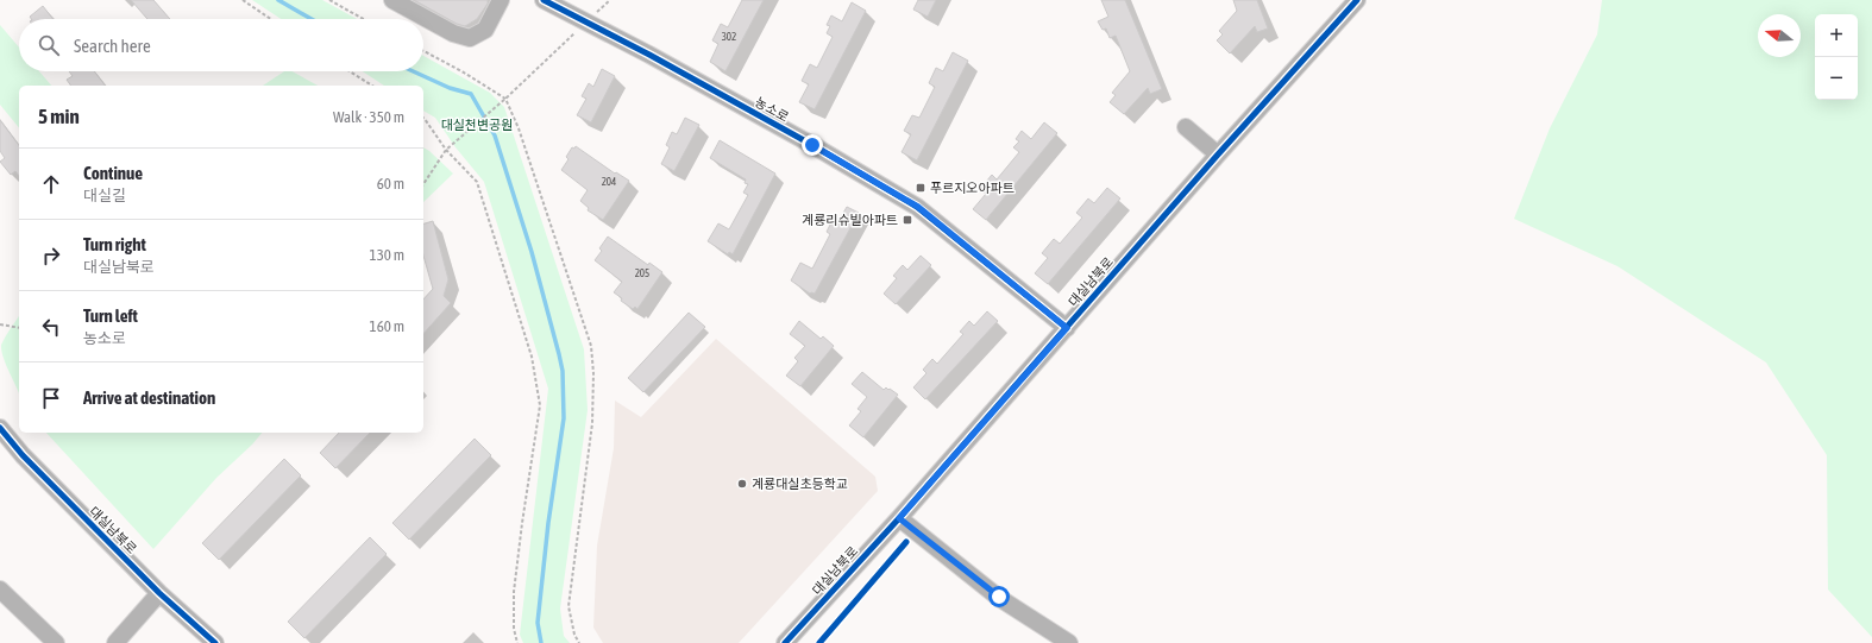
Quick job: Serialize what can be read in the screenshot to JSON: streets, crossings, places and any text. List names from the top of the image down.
{
  "streets": {
    "street": ["농소로", "대실남북로"]
  },
  "crossings": [
    ["농소로", "대실남북로"]
  ],
  "parks": ["대실천변공원"],
  "places": {
    "transit": ["푸르지오아파트", "계룡리슈빌아파트"],
    "other": ["계룡대실초등학교"]
  },
  "house_numbers": ["302", "204", "205"],
  "north": "left",
  "page": {
    "map_buttons": ["+", "−"],
    "search": "Search here",
    "heading": ["5 min", "Walk · 350 m"],
    "list": [
      ["Continue", "대실길", "60 m"],
      ["Turn right", "대실남북로", "130 m"],
      ["Turn left", "농소로", "160 m"],
      "Arrive at destination"
    ]
  }
}
